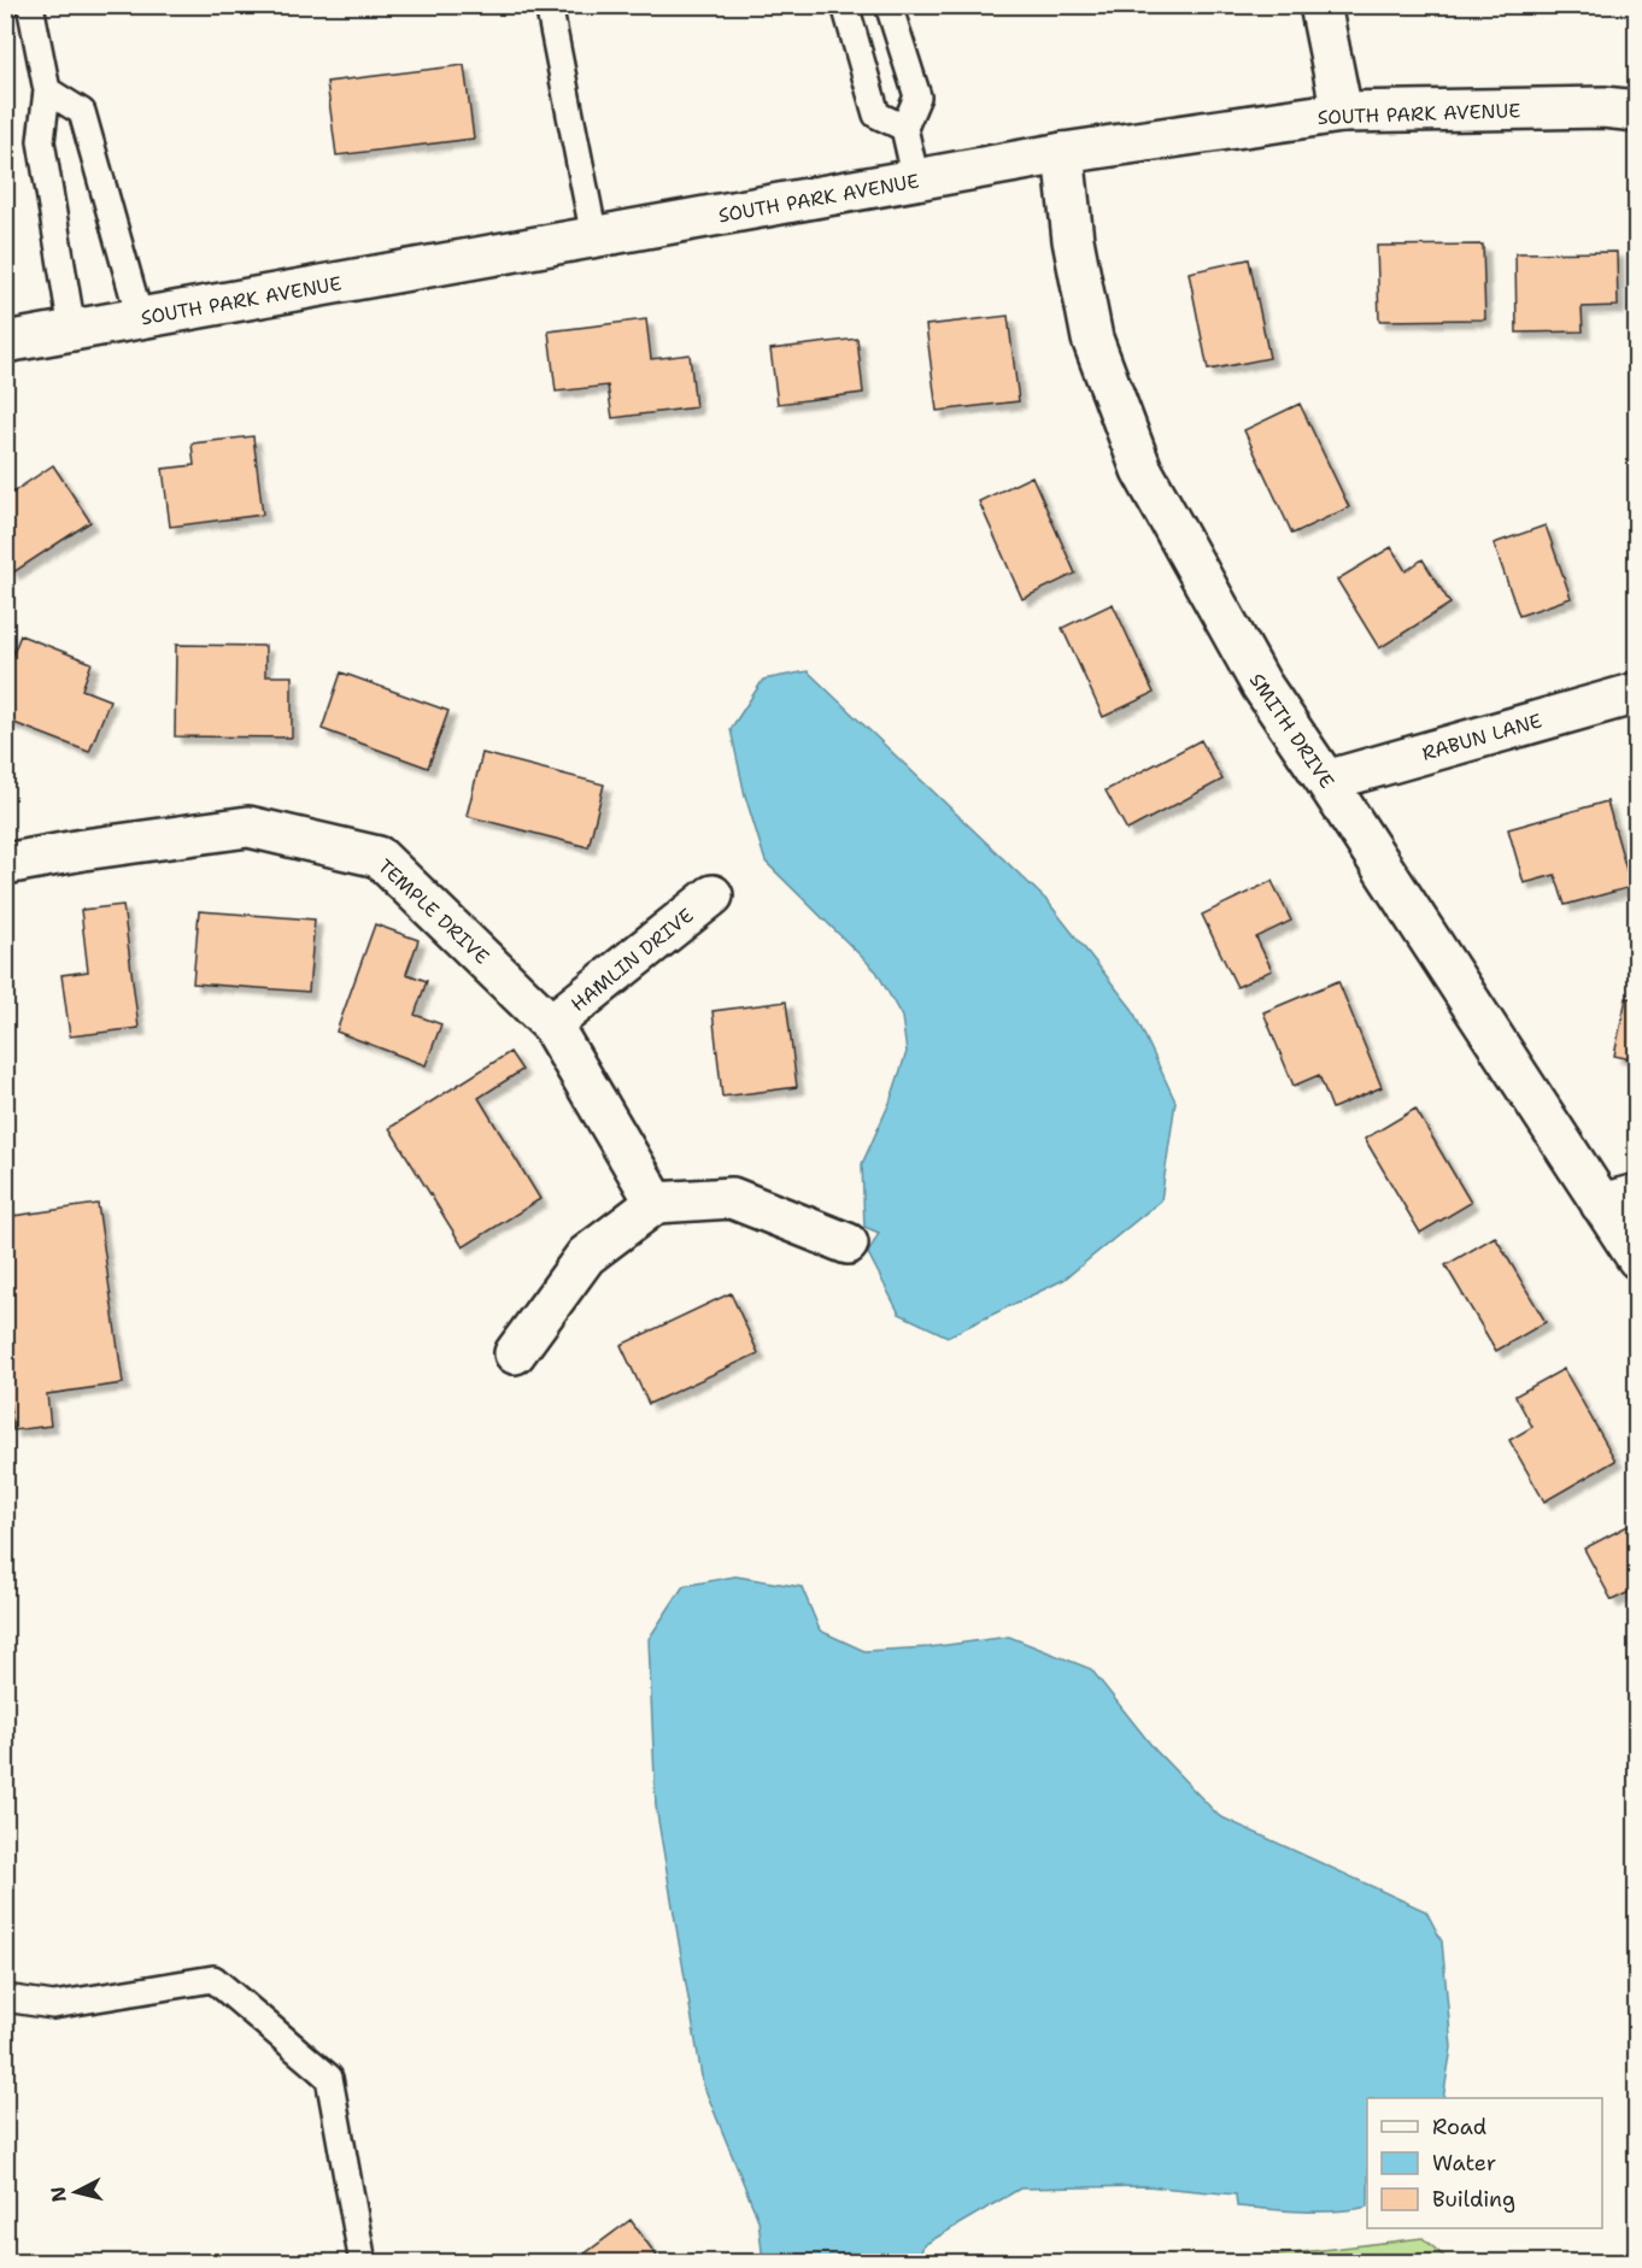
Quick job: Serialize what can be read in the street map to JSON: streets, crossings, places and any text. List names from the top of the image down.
{
  "streets": {
    "street": [
      "SOUTH PARK AVENUE",
      "SMITH DRIVE",
      "RABUN LANE",
      "TEMPLE DRIVE",
      "HAMLIN DRIVE"
    ]
  },
  "crossings": [
    ["SOUTH PARK AVENUE", "SMITH DRIVE"],
    ["SMITH DRIVE", "RABUN LANE"],
    ["TEMPLE DRIVE", "HAMLIN DRIVE"]
  ],
  "legend": ["Road", "Water", "Building"],
  "north": "left"
}
